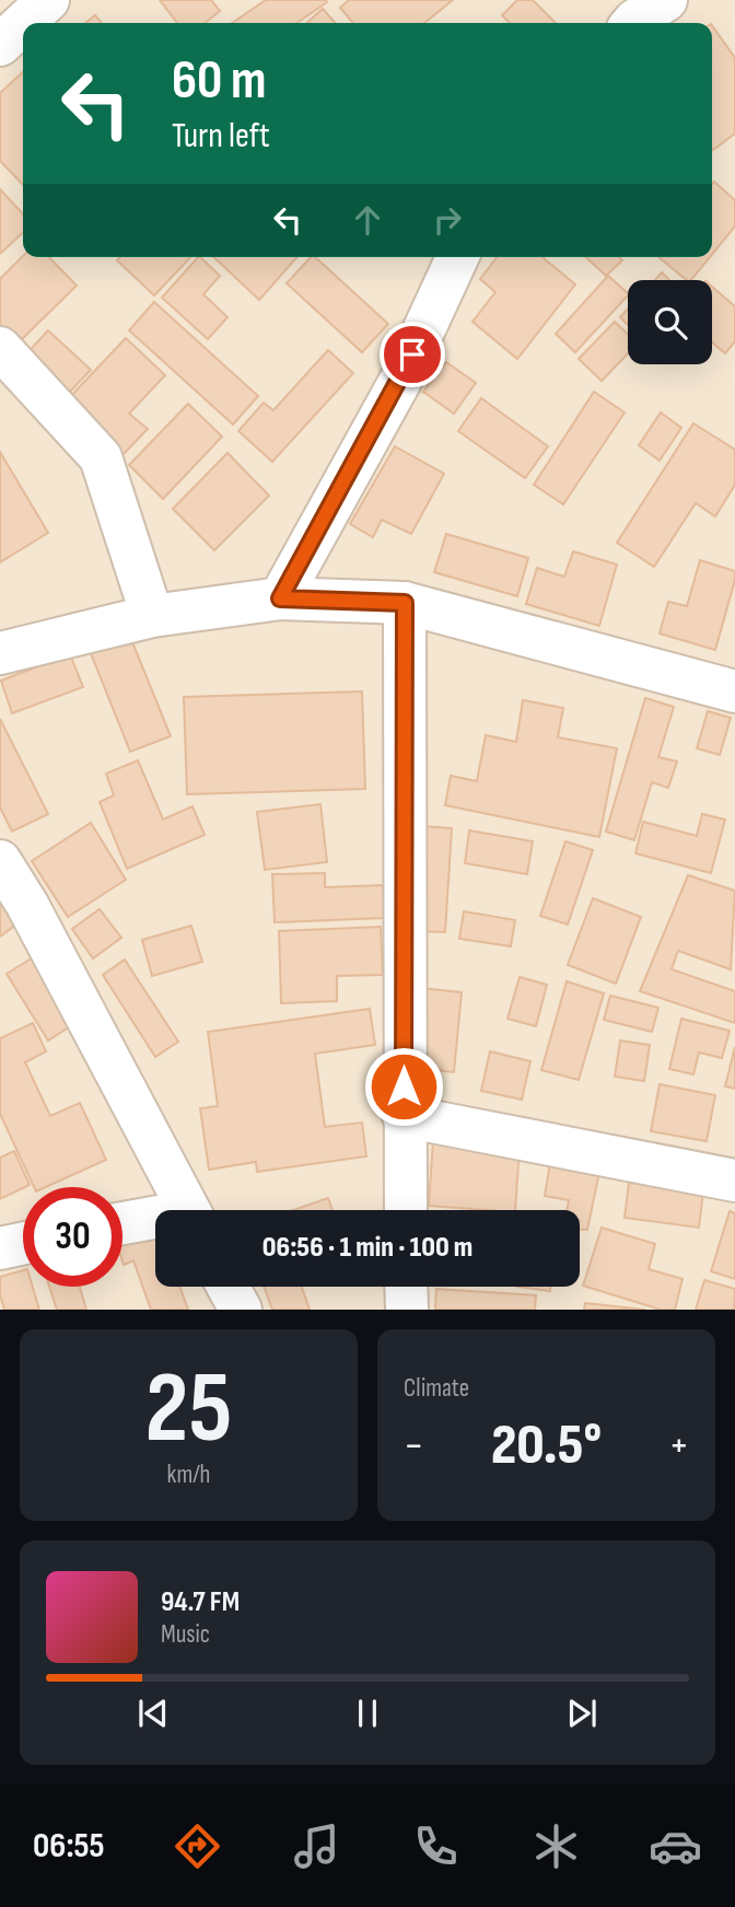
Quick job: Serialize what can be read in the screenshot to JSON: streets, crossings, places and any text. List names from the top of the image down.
{
  "page": {
    "turn": ["60 m", "Turn left"],
    "limit": "30",
    "trip": "06:56 · 1 min · 100 m",
    "tile": [
      ["25", "km/h"],
      "Climate"
    ],
    "heat": ["−", "20.5°", "+"],
    "song": ["94.7 FM", "Music"],
    "tabs": "06:55"
  }
}
